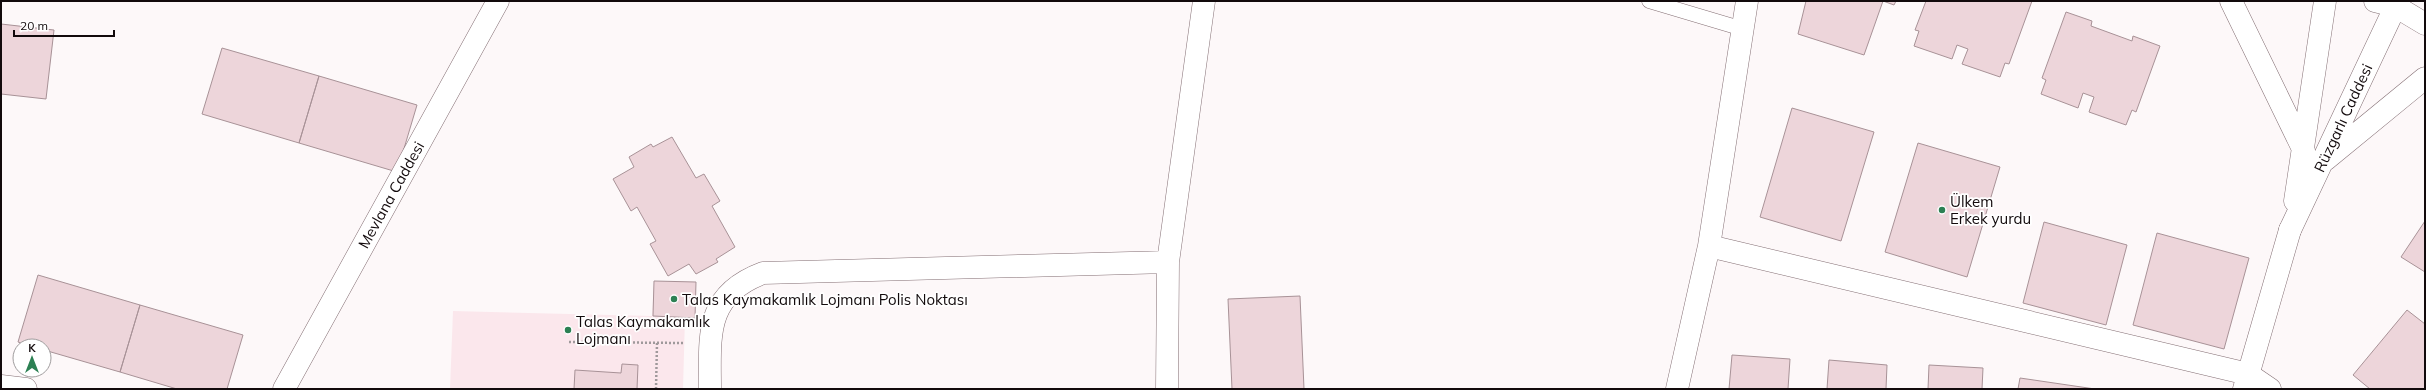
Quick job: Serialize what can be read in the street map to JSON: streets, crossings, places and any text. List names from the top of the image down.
{
  "streets": {
    "street": ["Rüzgarlı Caddesi", "Mevlana Caddesi"]
  },
  "places": ["Ülkem Erkek yurdu", "Talas Kaymakamlık Lojmanı Polis Noktası", "Talas Kaymakamlık Lojmanı"],
  "scale_bar": "20 m",
  "north": "top"
}
